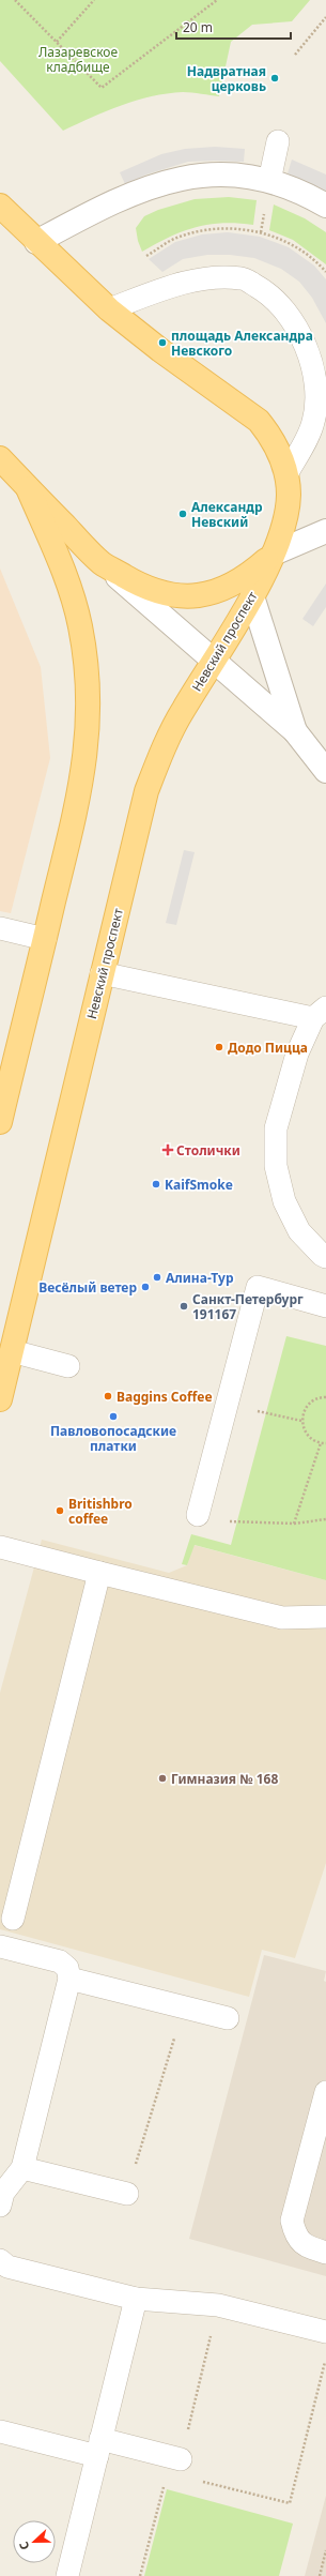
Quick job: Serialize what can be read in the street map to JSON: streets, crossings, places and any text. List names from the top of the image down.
{
  "streets": {
    "main road": ["Невский проспект"]
  },
  "parks": ["Лазаревское кладбище"],
  "places": {
    "other": [
      "Надвратная церковь",
      "площадь Александра Невского",
      "Александр Невский",
      "Додо Пицца",
      "KaifSmoke",
      "Алина-Тур",
      "Весёлый ветер",
      "Санкт-Петербург 191167",
      "Baggins Coffee",
      "Павловопосадские платки",
      "Britishbro coffee",
      "Гимназия № 168"
    ],
    "health": ["Столички"]
  },
  "scale_bar": "20 m",
  "north": "left"
}
